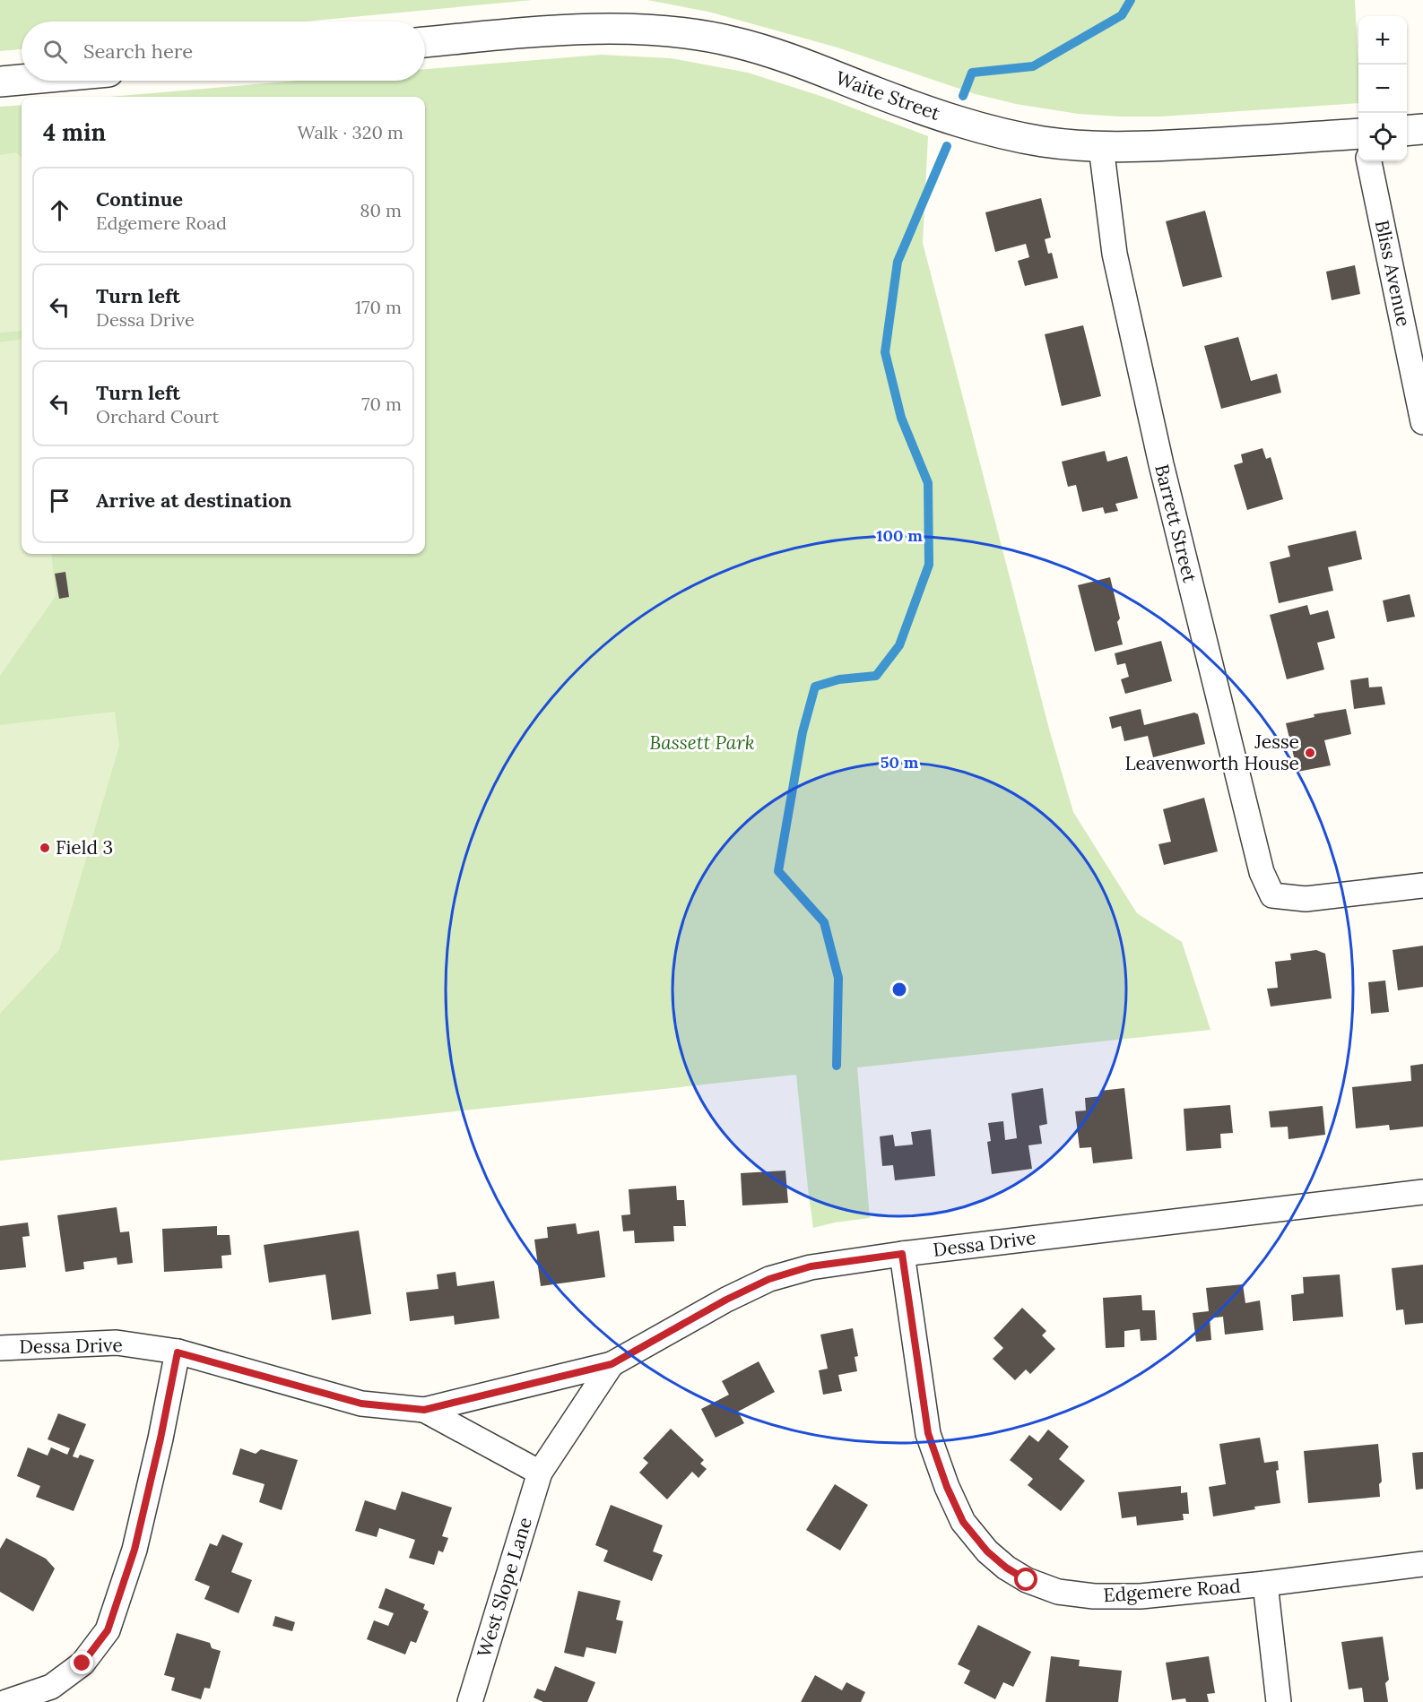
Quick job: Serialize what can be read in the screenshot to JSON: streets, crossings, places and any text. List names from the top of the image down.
{
  "streets": {
    "street": [
      "Waite Street",
      "Bliss Avenue",
      "Barrett Street",
      "Dessa Drive",
      "West Slope Lane",
      "Edgemere Road"
    ]
  },
  "crossings": [
    ["Waite Street", "Barrett Street"],
    ["Dessa Drive", "West Slope Lane"],
    ["Dessa Drive", "Edgemere Road"]
  ],
  "parks": ["Bassett Park"],
  "places": ["Jesse Leavenworth House", "Field 3"],
  "page": {
    "map_buttons": ["+", "−"],
    "search": "Search here",
    "heading": ["4 min", "Walk · 320 m"],
    "list": [
      ["Continue", "Edgemere Road", "80 m"],
      ["Turn left", "Dessa Drive", "170 m"],
      ["Turn left", "Orchard Court", "70 m"],
      "Arrive at destination"
    ]
  },
  "rings": ["100 m", "50 m"]
}
